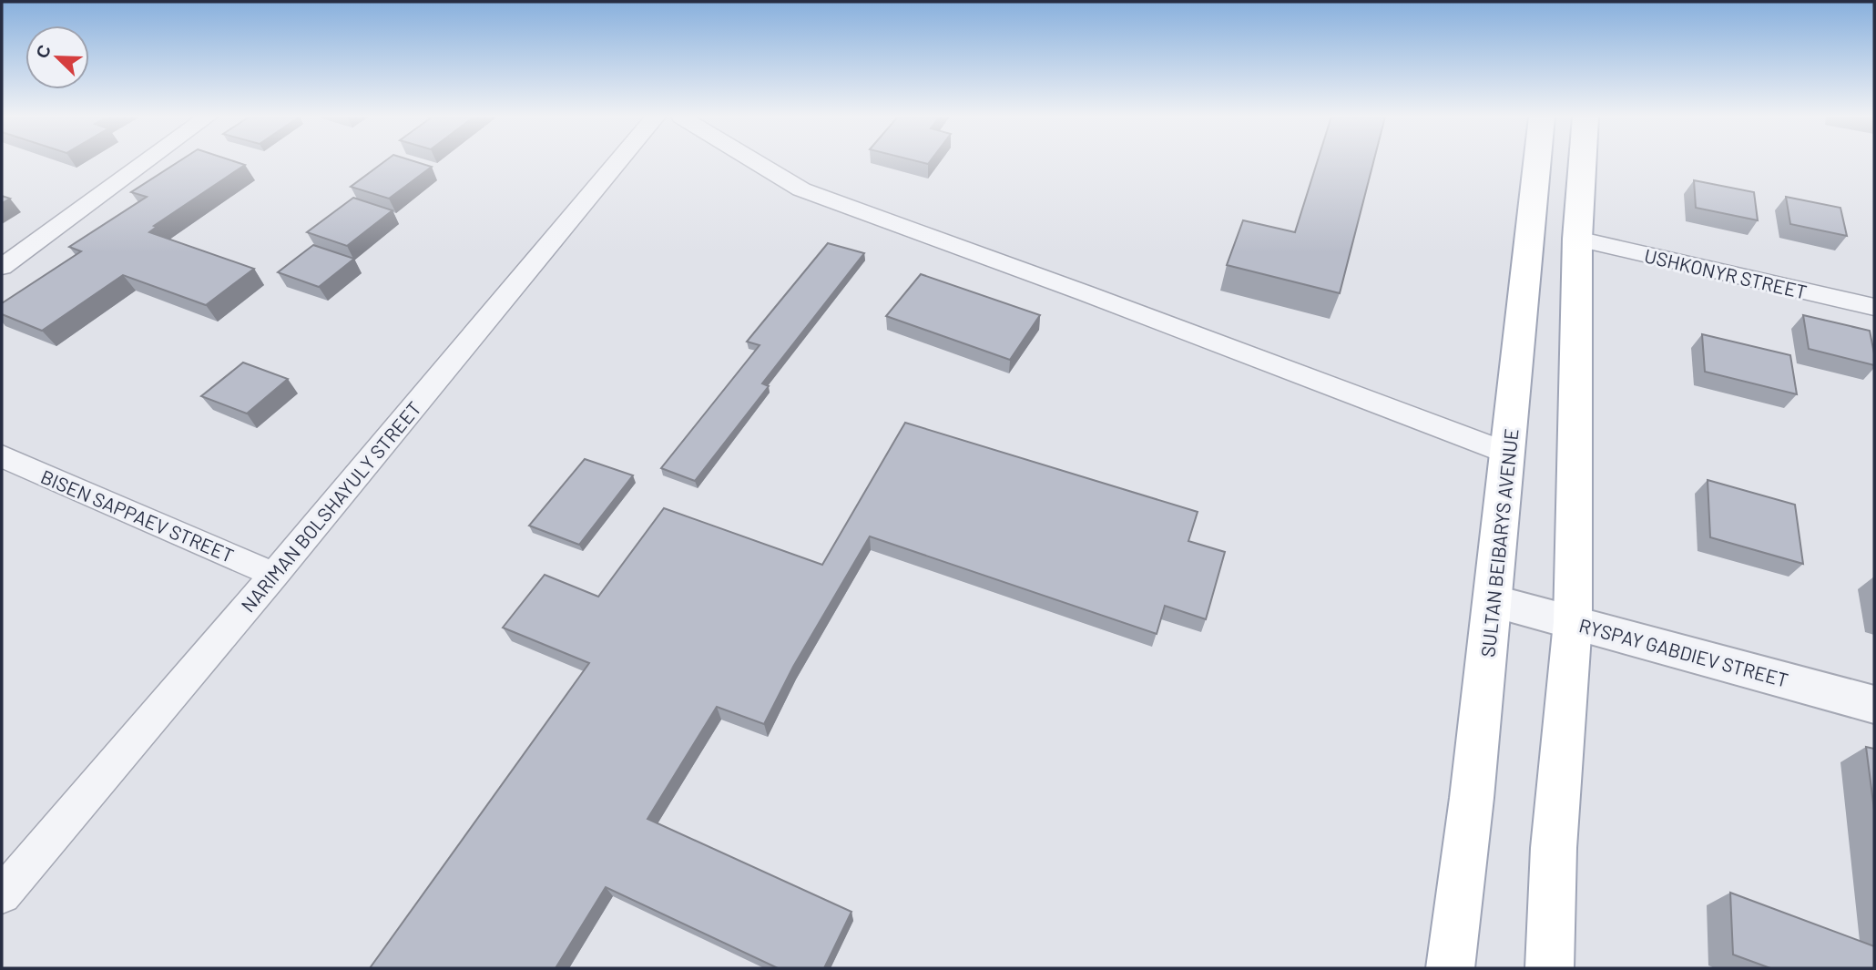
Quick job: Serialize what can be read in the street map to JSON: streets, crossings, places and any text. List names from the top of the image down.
{
  "streets": {
    "main road": ["SULTAN BEIBARYS AVENUE"],
    "street": [
      "USHKONYR STREET",
      "NARIMAN BOLSHAYULY STREET",
      "BISEN SAPPAEV STREET",
      "RYSPAY GABDIEV STREET"
    ]
  },
  "crossings": [
    ["NARIMAN BOLSHAYULY STREET", "BISEN SAPPAEV STREET"],
    ["SULTAN BEIBARYS AVENUE", "RYSPAY GABDIEV STREET"]
  ],
  "north": "top left"
}
